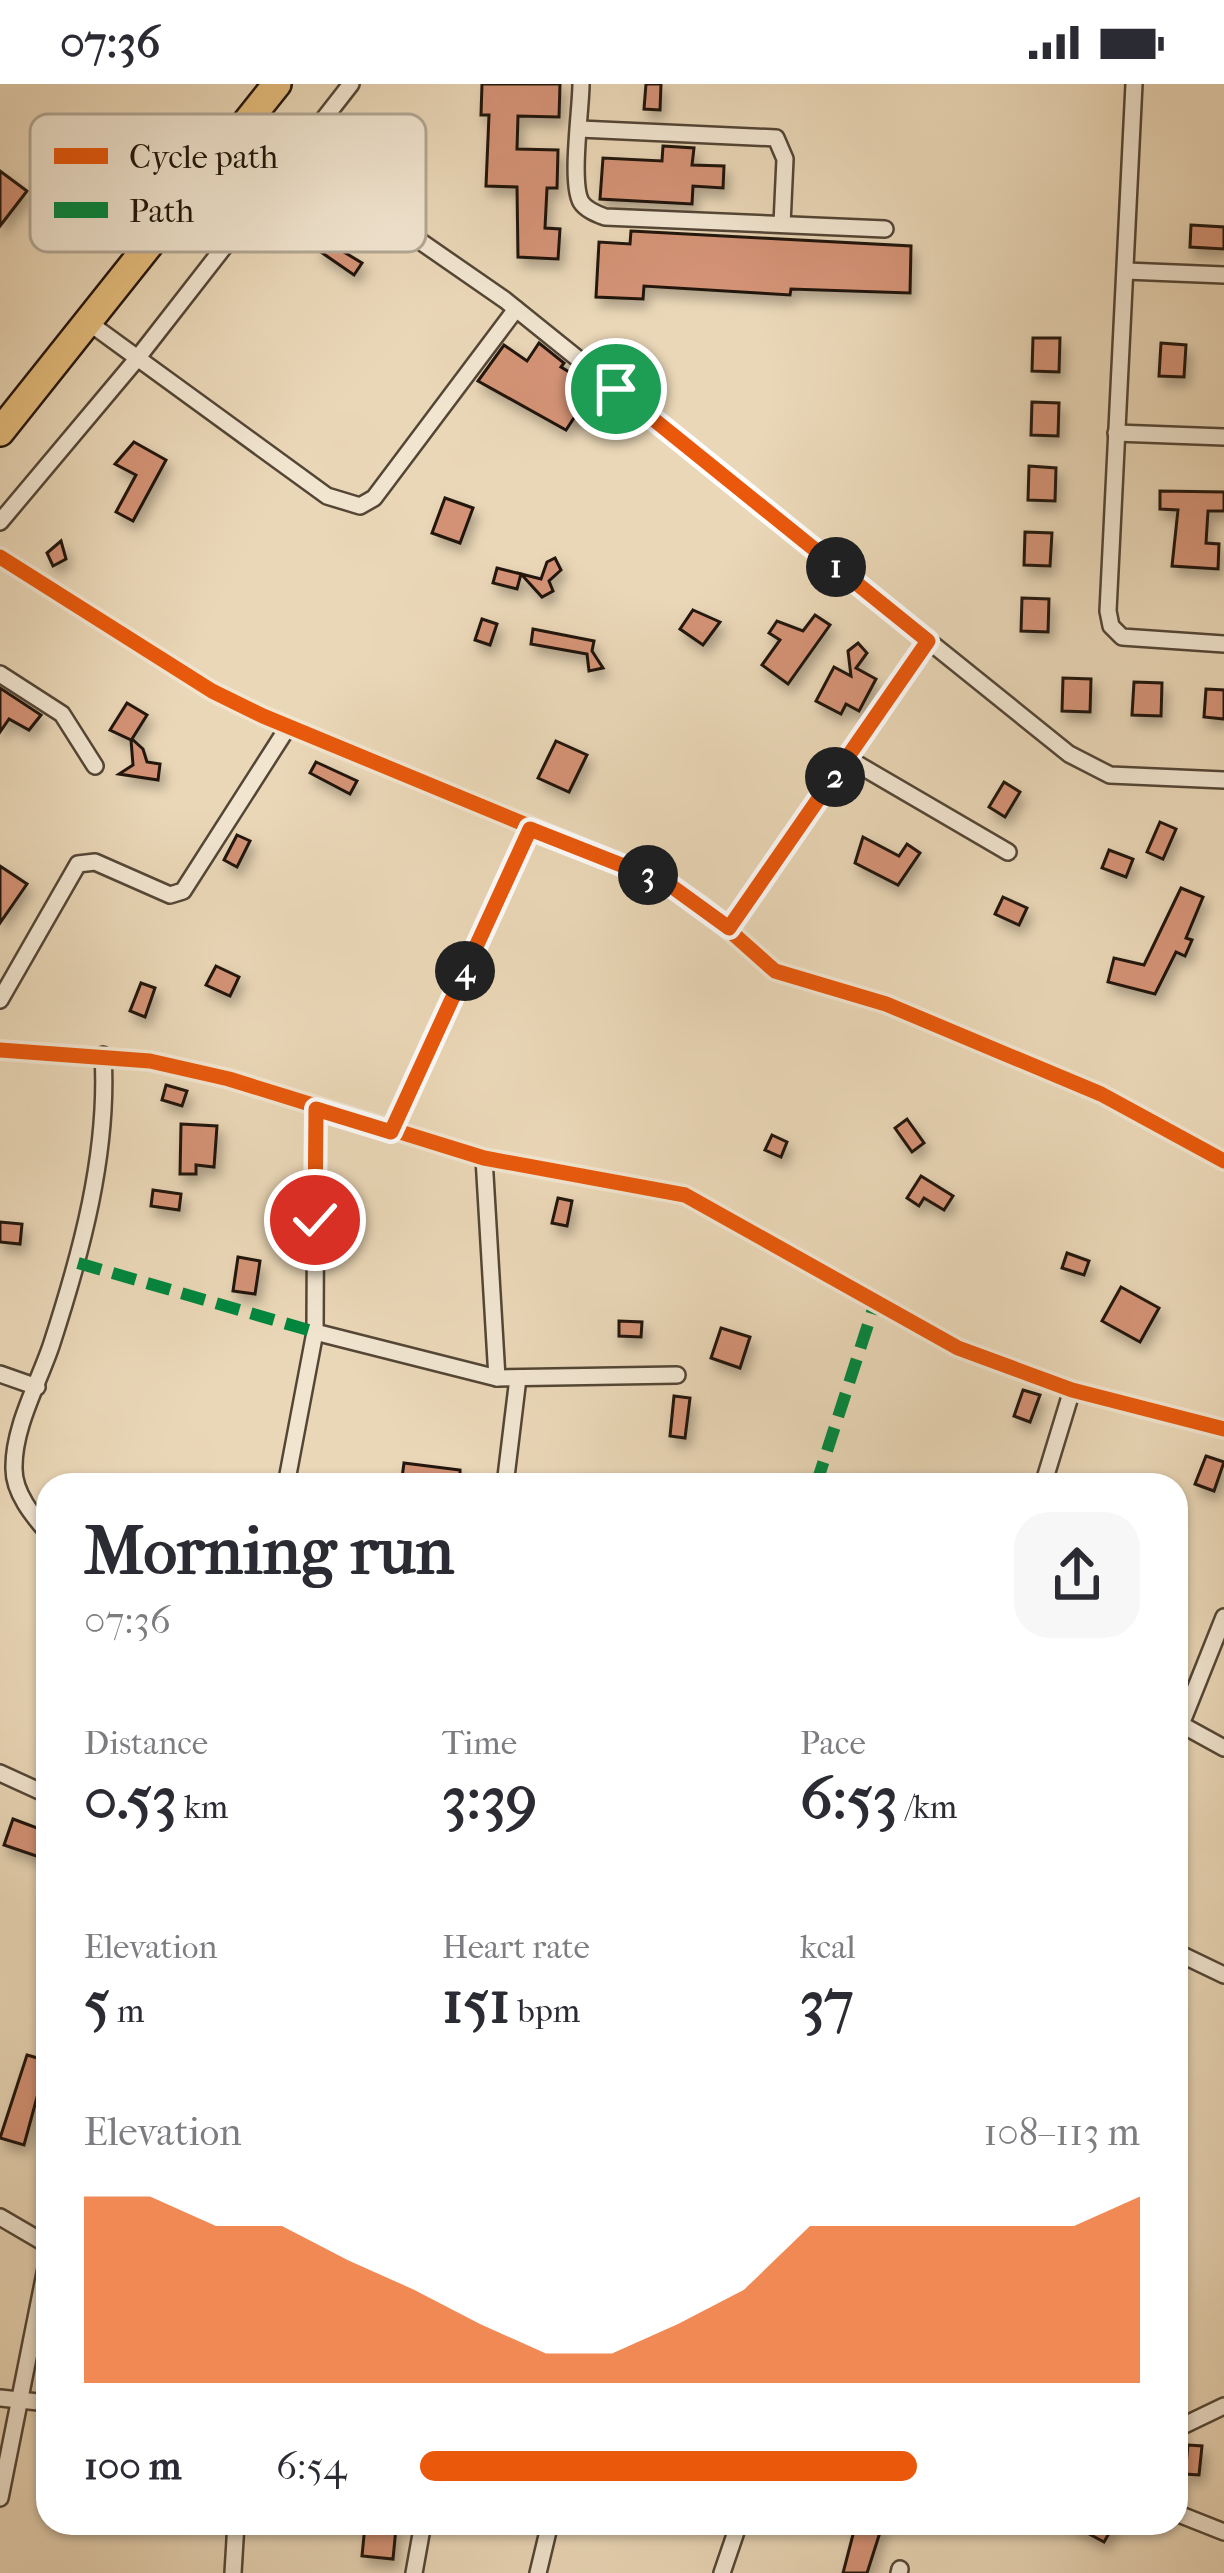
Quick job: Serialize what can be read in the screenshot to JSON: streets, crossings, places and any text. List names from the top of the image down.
{
  "legend": ["Cycle path", "Path"],
  "page": {
    "status": "07:36",
    "pins": [
      "1",
      "2",
      "3",
      "4"
    ],
    "heading": ["Morning run", "07:36"],
    "stats": [
      ["Distance", "0.53 km"],
      ["Time", "3:39"],
      ["Pace", "6:53 /km"],
      ["Elevation", "5 m"],
      ["Heart rate", "151 bpm"],
      ["kcal", "37"]
    ],
    "chart": ["Elevation", "108–113 m"],
    "list": [
      {
        "name": "100 m",
        "note": "6:54"
      }
    ]
  }
}
